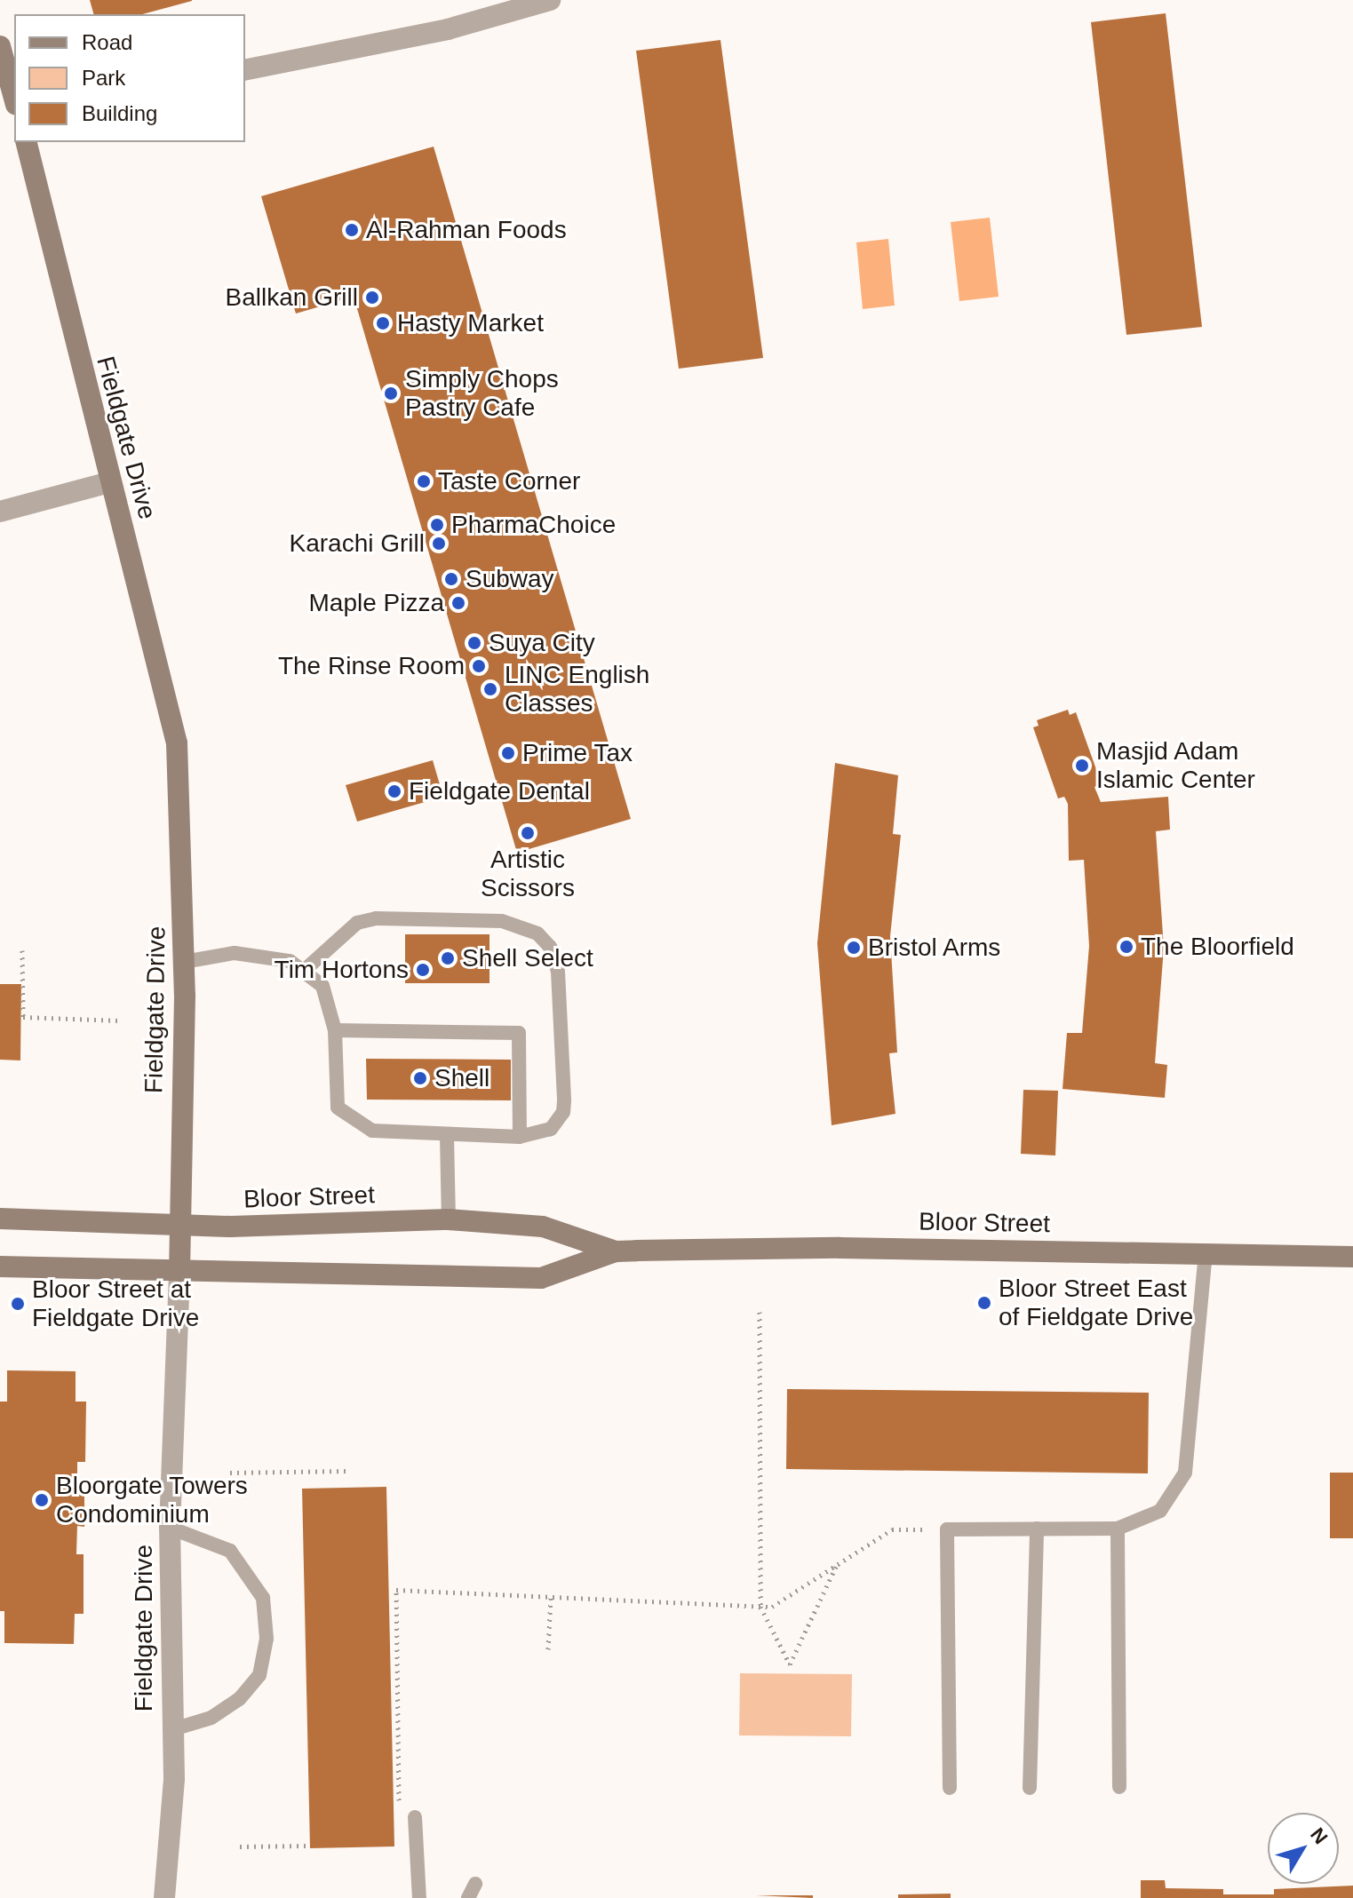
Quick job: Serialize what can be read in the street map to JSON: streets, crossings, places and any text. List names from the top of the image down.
{
  "streets": {
    "main road": ["Fieldgate Drive", "Bloor Street"]
  },
  "crossings": [
    ["Fieldgate Drive", "Bloor Street"]
  ],
  "places": [
    "Al-Rahman Foods",
    "Ballkan Grill",
    "Hasty Market",
    "Simply Chops Pastry Cafe",
    "Taste Corner",
    "PharmaChoice",
    "Karachi Grill",
    "Subway",
    "Maple Pizza",
    "Suya City",
    "The Rinse Room",
    "LINC English Classes",
    "Prime Tax",
    "Masjid Adam Islamic Center",
    "Fieldgate Dental",
    "Artistic Scissors",
    "The Bloorfield",
    "Bristol Arms",
    "Shell Select",
    "Tim Hortons",
    "Shell",
    "Bloor Street East of Fieldgate Drive",
    "Bloor Street at Fieldgate Drive",
    "Bloorgate Towers Condominium"
  ],
  "legend": ["Road", "Park", "Building"],
  "north": "top right"
}
